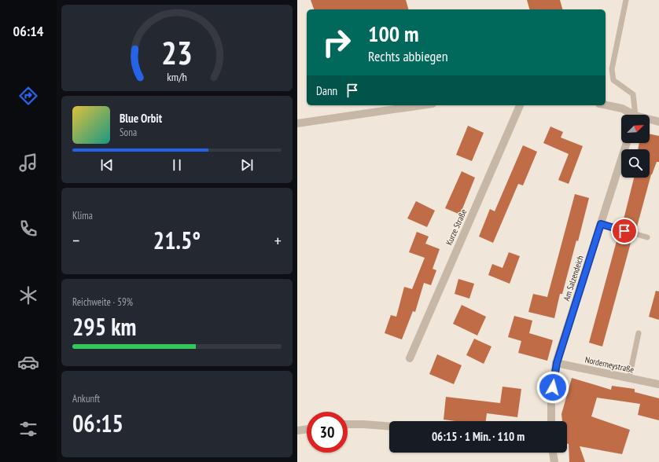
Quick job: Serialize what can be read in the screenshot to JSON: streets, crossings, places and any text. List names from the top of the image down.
{
  "streets": {
    "street": ["Kurze Straße", "Am Salzendeich", "Norderneystraße"]
  },
  "crossings": [
    ["Am Salzendeich", "Norderneystraße"]
  ],
  "north": "top right",
  "page": {
    "tabs": "06:14",
    "turn": ["100 m", "Rechts abbiegen"],
    "then": "Dann",
    "song": ["Blue Orbit", "Sona"],
    "tile": [
      "Klima",
      ["Reichweite · 59%", "295 km"],
      ["Ankunft", "06:15"]
    ],
    "heat": ["−", "21.5°", "+"],
    "limit": "30",
    "trip": "06:15 · 1 Min. · 110 m",
    "gauge": ["23", "km/h"]
  }
}
